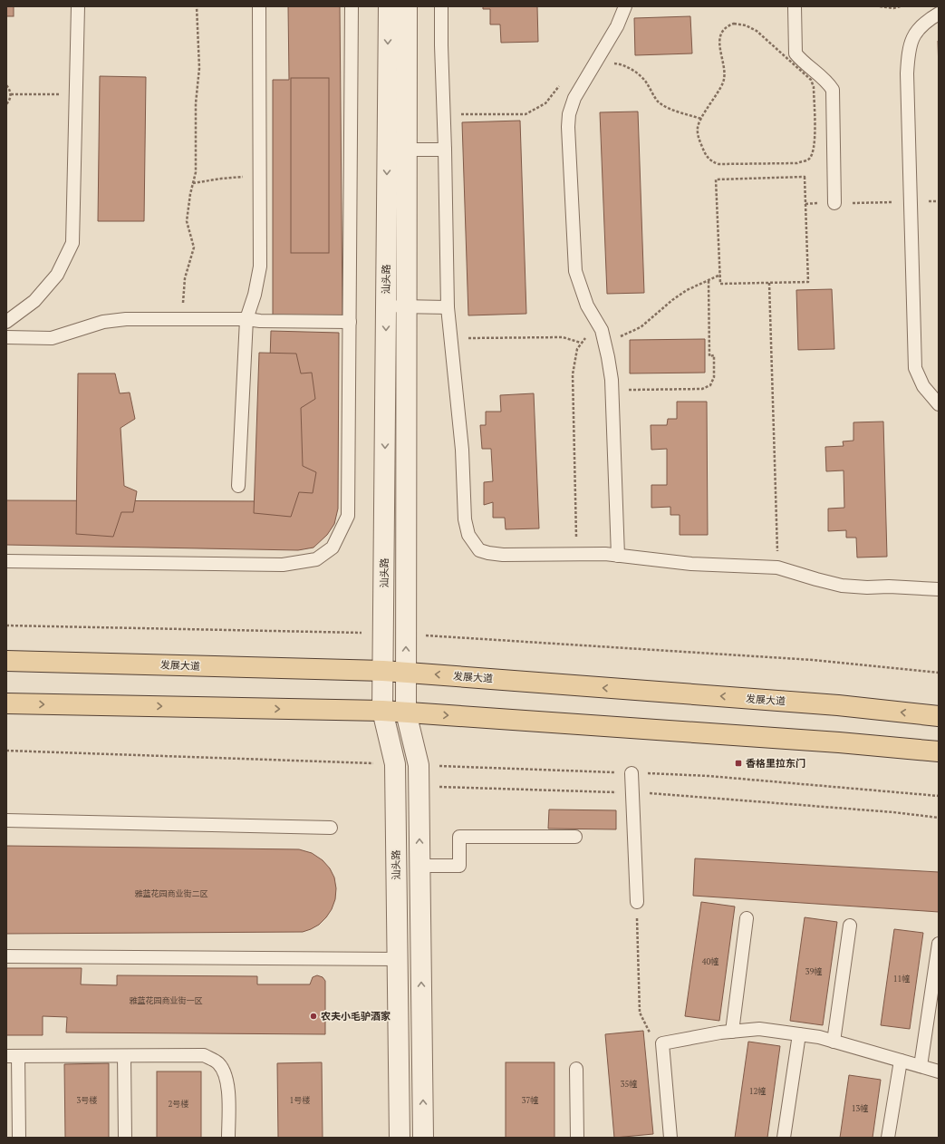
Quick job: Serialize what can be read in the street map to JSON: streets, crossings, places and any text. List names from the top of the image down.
{
  "streets": {
    "main road": ["发展大道"],
    "street": ["汕头路"]
  },
  "crossings": [
    ["汕头路", "发展大道"]
  ],
  "places": {
    "transit": ["香格里拉东门"],
    "other": ["农夫小毛驴酒家"]
  },
  "house_numbers": [
    "雅蓝花园商业街二区",
    "40幢",
    "39幢",
    "11幢",
    "雅蓝花园商业街一区",
    "35幢",
    "12幢",
    "3号楼",
    "1号楼",
    "37幢",
    "2号楼",
    "13幢"
  ]
}
